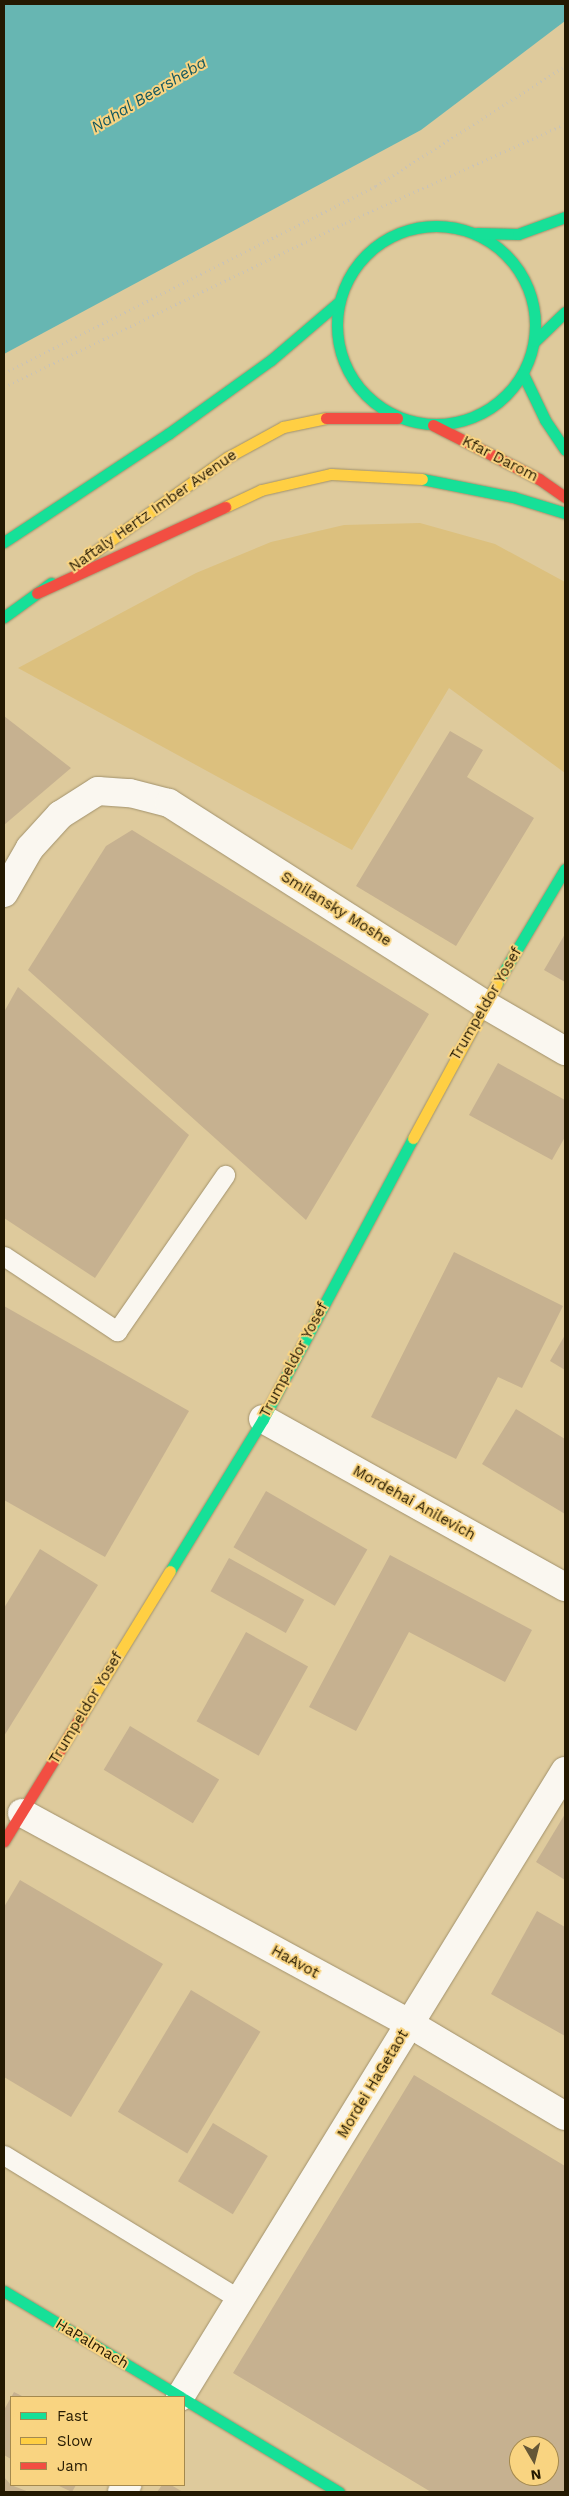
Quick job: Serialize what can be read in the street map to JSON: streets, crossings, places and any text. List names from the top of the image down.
{
  "streets": {
    "main road": [
      "Kfar Darom",
      "Naftaly Hertz Imber Avenue",
      "Trumpeldor Yosef",
      "HaPalmach"
    ],
    "street": [
      "Smilansky Moshe",
      "Mordehai Anilevich",
      "HaAvot",
      "Mordei HaGetaot"
    ]
  },
  "crossings": [
    ["Smilansky Moshe", "Trumpeldor Yosef"],
    ["Trumpeldor Yosef", "Mordehai Anilevich"],
    ["Trumpeldor Yosef", "HaAvot"],
    ["HaAvot", "Mordei HaGetaot"]
  ],
  "water": ["Nahal Beersheba"],
  "legend": ["Fast", "Slow", "Jam"],
  "north": "bottom"
}
